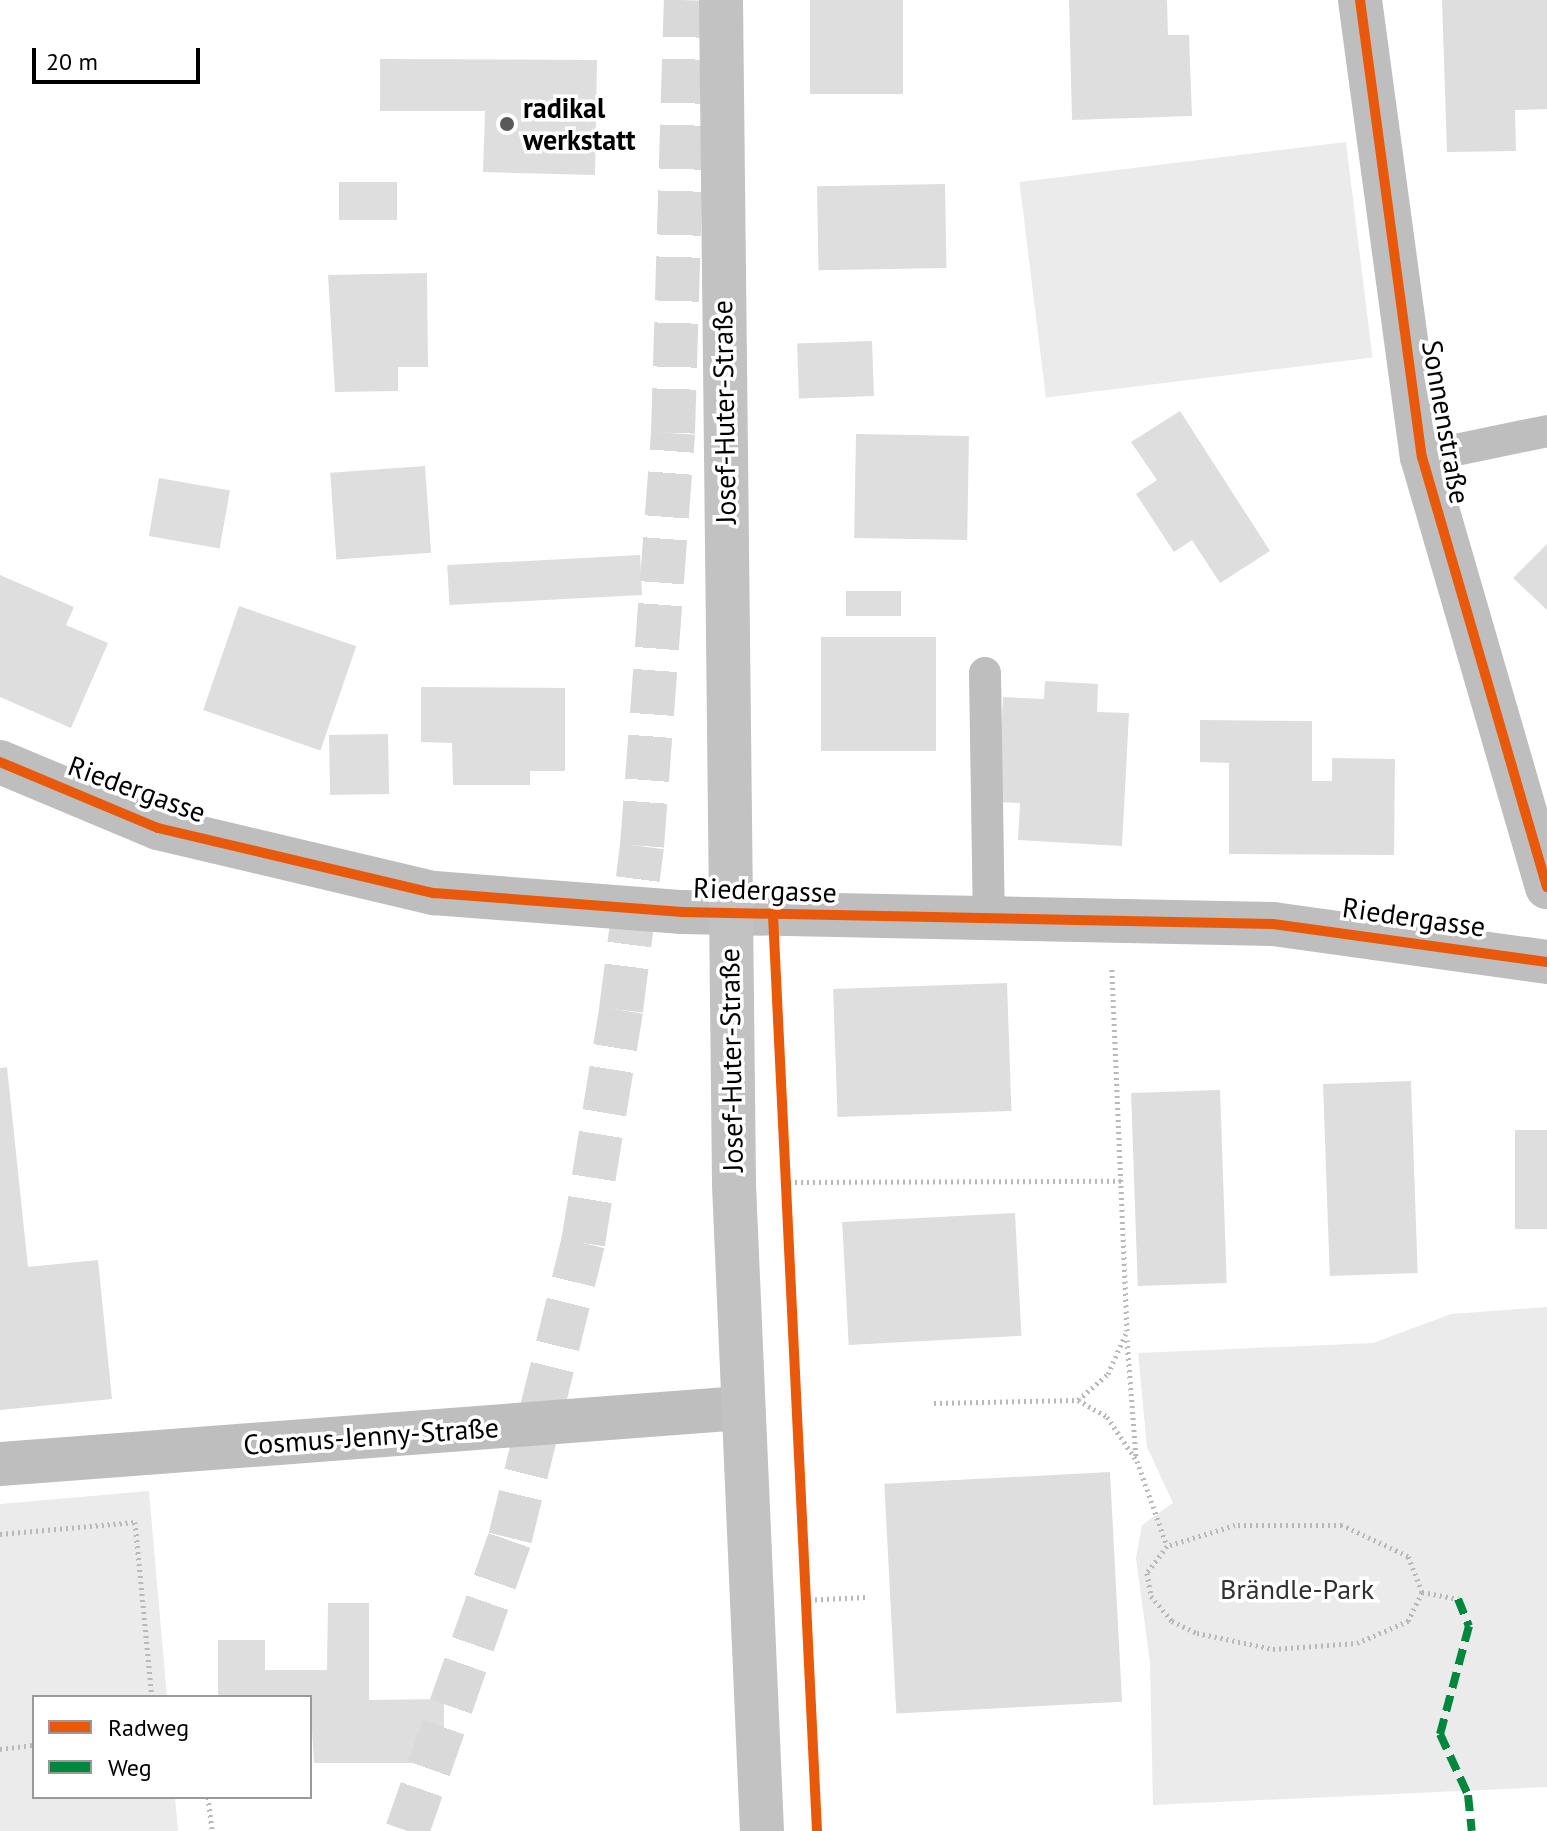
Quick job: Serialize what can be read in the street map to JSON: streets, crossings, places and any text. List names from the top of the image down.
{
  "streets": {
    "main road": ["Josef-Huter-Straße"],
    "street": ["Sonnenstraße", "Riedergasse", "Cosmus-Jenny-Straße"]
  },
  "crossings": [
    ["Josef-Huter-Straße", "Riedergasse"],
    ["Josef-Huter-Straße", "Cosmus-Jenny-Straße"]
  ],
  "parks": ["Brändle-Park"],
  "places": ["radikal werkstatt"],
  "legend": ["Radweg", "Weg"],
  "scale_bar": "20 m"
}
